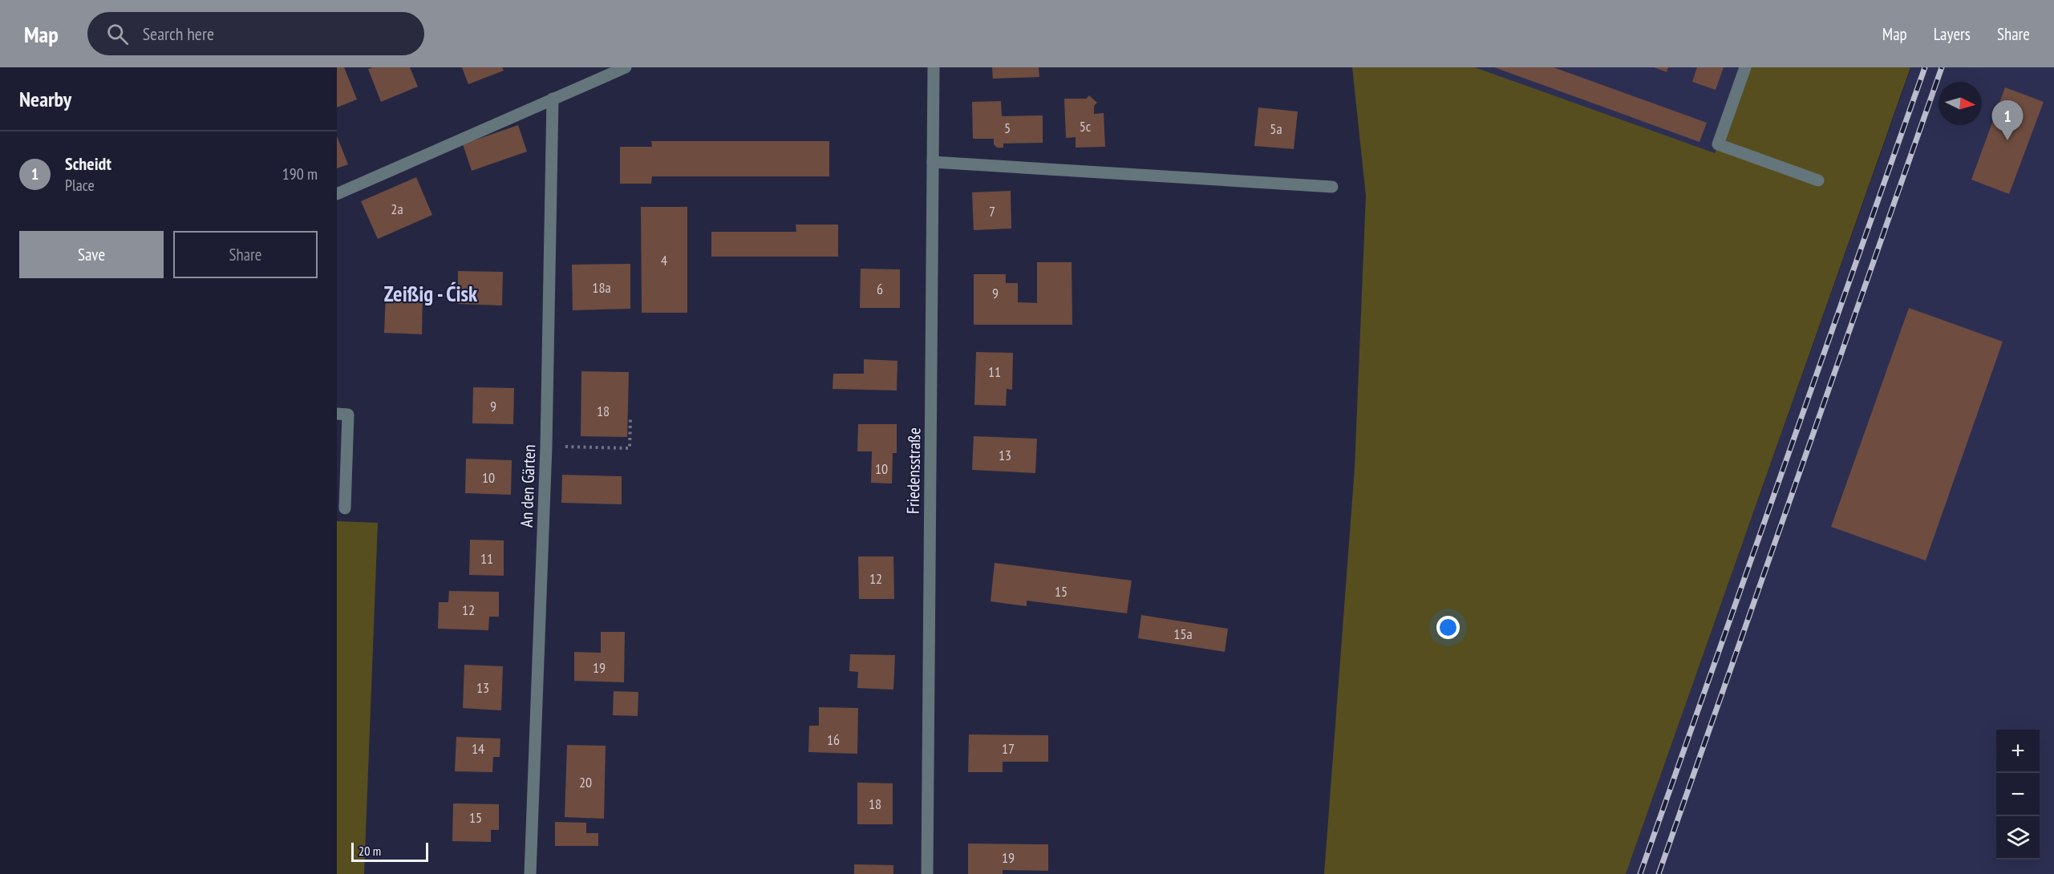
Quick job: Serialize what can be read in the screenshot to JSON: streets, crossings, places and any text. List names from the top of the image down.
{
  "streets": {
    "street": ["Friedensstraße", "An den Gärten"]
  },
  "districts": ["Zeißig - Ćisk"],
  "house_numbers": [
    "5c",
    "5",
    "5a",
    "2a",
    "7",
    "4",
    "18a",
    "6",
    "9",
    "11",
    "9",
    "18",
    "13",
    "10",
    "10",
    "11",
    "12",
    "15",
    "12",
    "15a",
    "19",
    "13",
    "16",
    "14",
    "17",
    "20",
    "18",
    "15",
    "19"
  ],
  "scale_bar": "20 m",
  "north": "right",
  "page": {
    "header": "Map",
    "search": "Search here",
    "nav": ["Map", "Layers", "Share"],
    "heading": "Nearby",
    "pins": "1",
    "list": [
      {
        "mark": "1",
        "name": "Scheidt",
        "note": "Place",
        "value": "190 m"
      }
    ],
    "buttons": ["Save", "Share"],
    "map_buttons": ["+", "−"],
    "scale": "20 m"
  }
}
